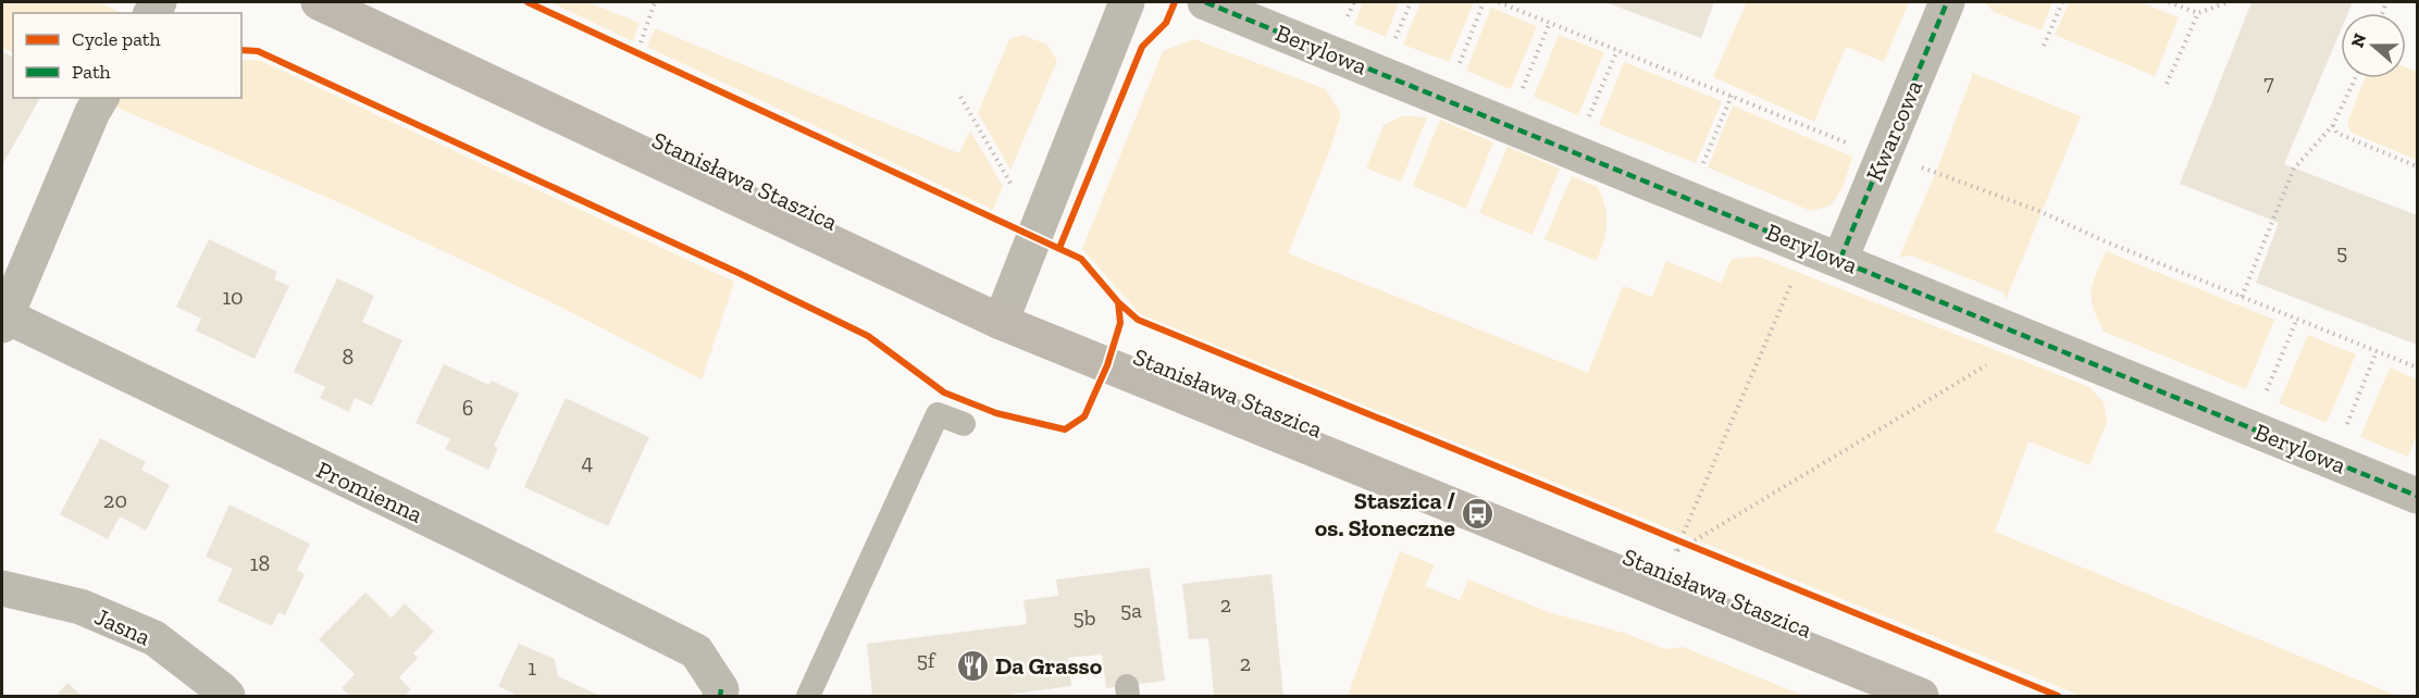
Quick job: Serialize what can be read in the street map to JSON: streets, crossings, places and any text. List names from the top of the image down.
{
  "streets": {
    "street": [
      "Berylowa",
      "Kwarcowa",
      "Stanisława Staszica",
      "Promienna",
      "Jasna"
    ]
  },
  "crossings": [
    ["Berylowa", "Kwarcowa"]
  ],
  "places": {
    "bus stop": ["Staszica / os. Słoneczne"],
    "restaurant": ["Da Grasso"]
  },
  "house_numbers": [
    "7",
    "5",
    "10",
    "8",
    "6",
    "4",
    "20",
    "18",
    "2",
    "5a",
    "5b",
    "5f",
    "2",
    "1"
  ],
  "legend": ["Cycle path", "Path"],
  "north": "left"
}
